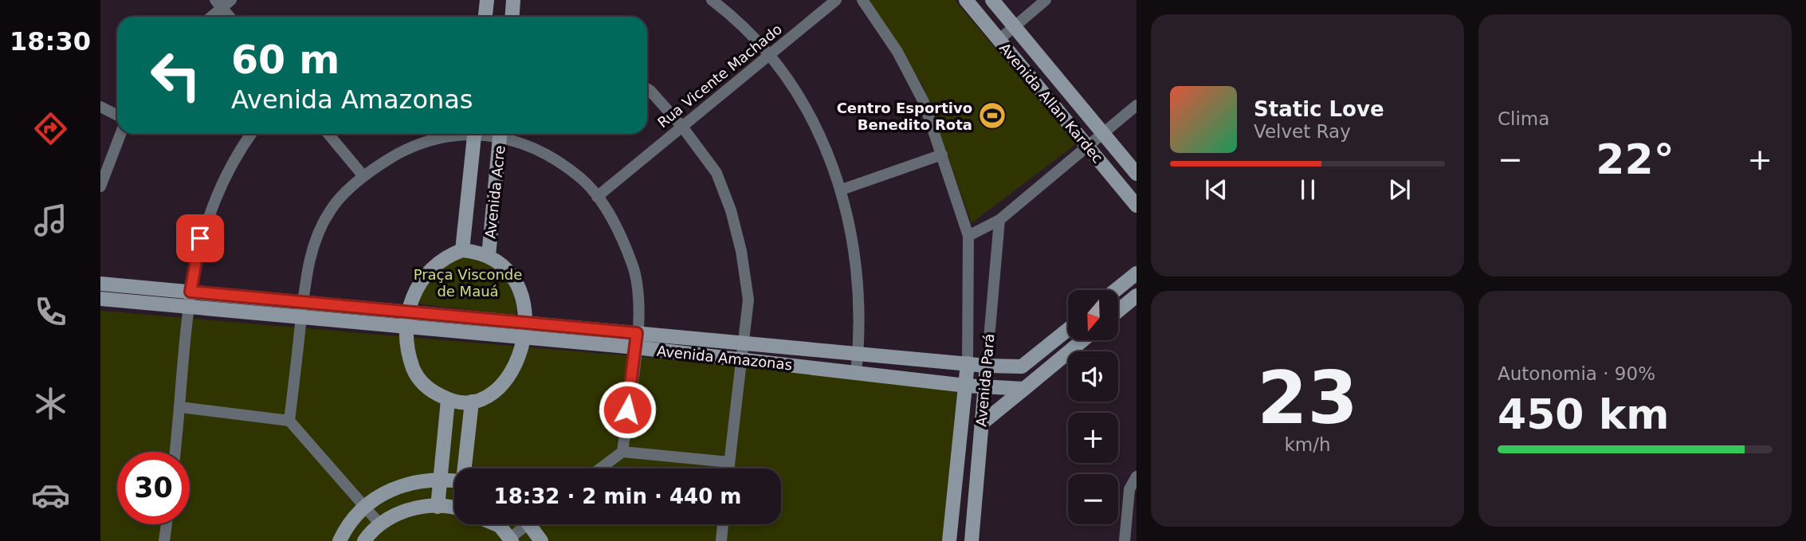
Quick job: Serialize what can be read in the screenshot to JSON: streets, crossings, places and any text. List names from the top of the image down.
{
  "streets": {
    "main road": [
      "Avenida Allan Kardec",
      "Avenida Acre",
      "Avenida Amazonas",
      "Avenida Pará"
    ],
    "street": ["Rua Vicente Machado"]
  },
  "crossings": [
    ["Avenida Amazonas", "Avenida Pará"]
  ],
  "parks": ["Praça Visconde de Mauá"],
  "places": {
    "sports": ["Centro Esportivo Benedito Rota"]
  },
  "north": "bottom",
  "page": {
    "tabs": "18:30",
    "tile": [
      "Clima",
      ["23", "km/h"],
      ["Autonomia · 90%", "450 km"]
    ],
    "turn": ["60 m", "Avenida Amazonas"],
    "song": ["Static Love", "Velvet Ray"],
    "heat": ["−", "22°", "+"],
    "map_buttons": ["+", "−"],
    "limit": "30",
    "trip": "18:32 · 2 min · 440 m"
  }
}
